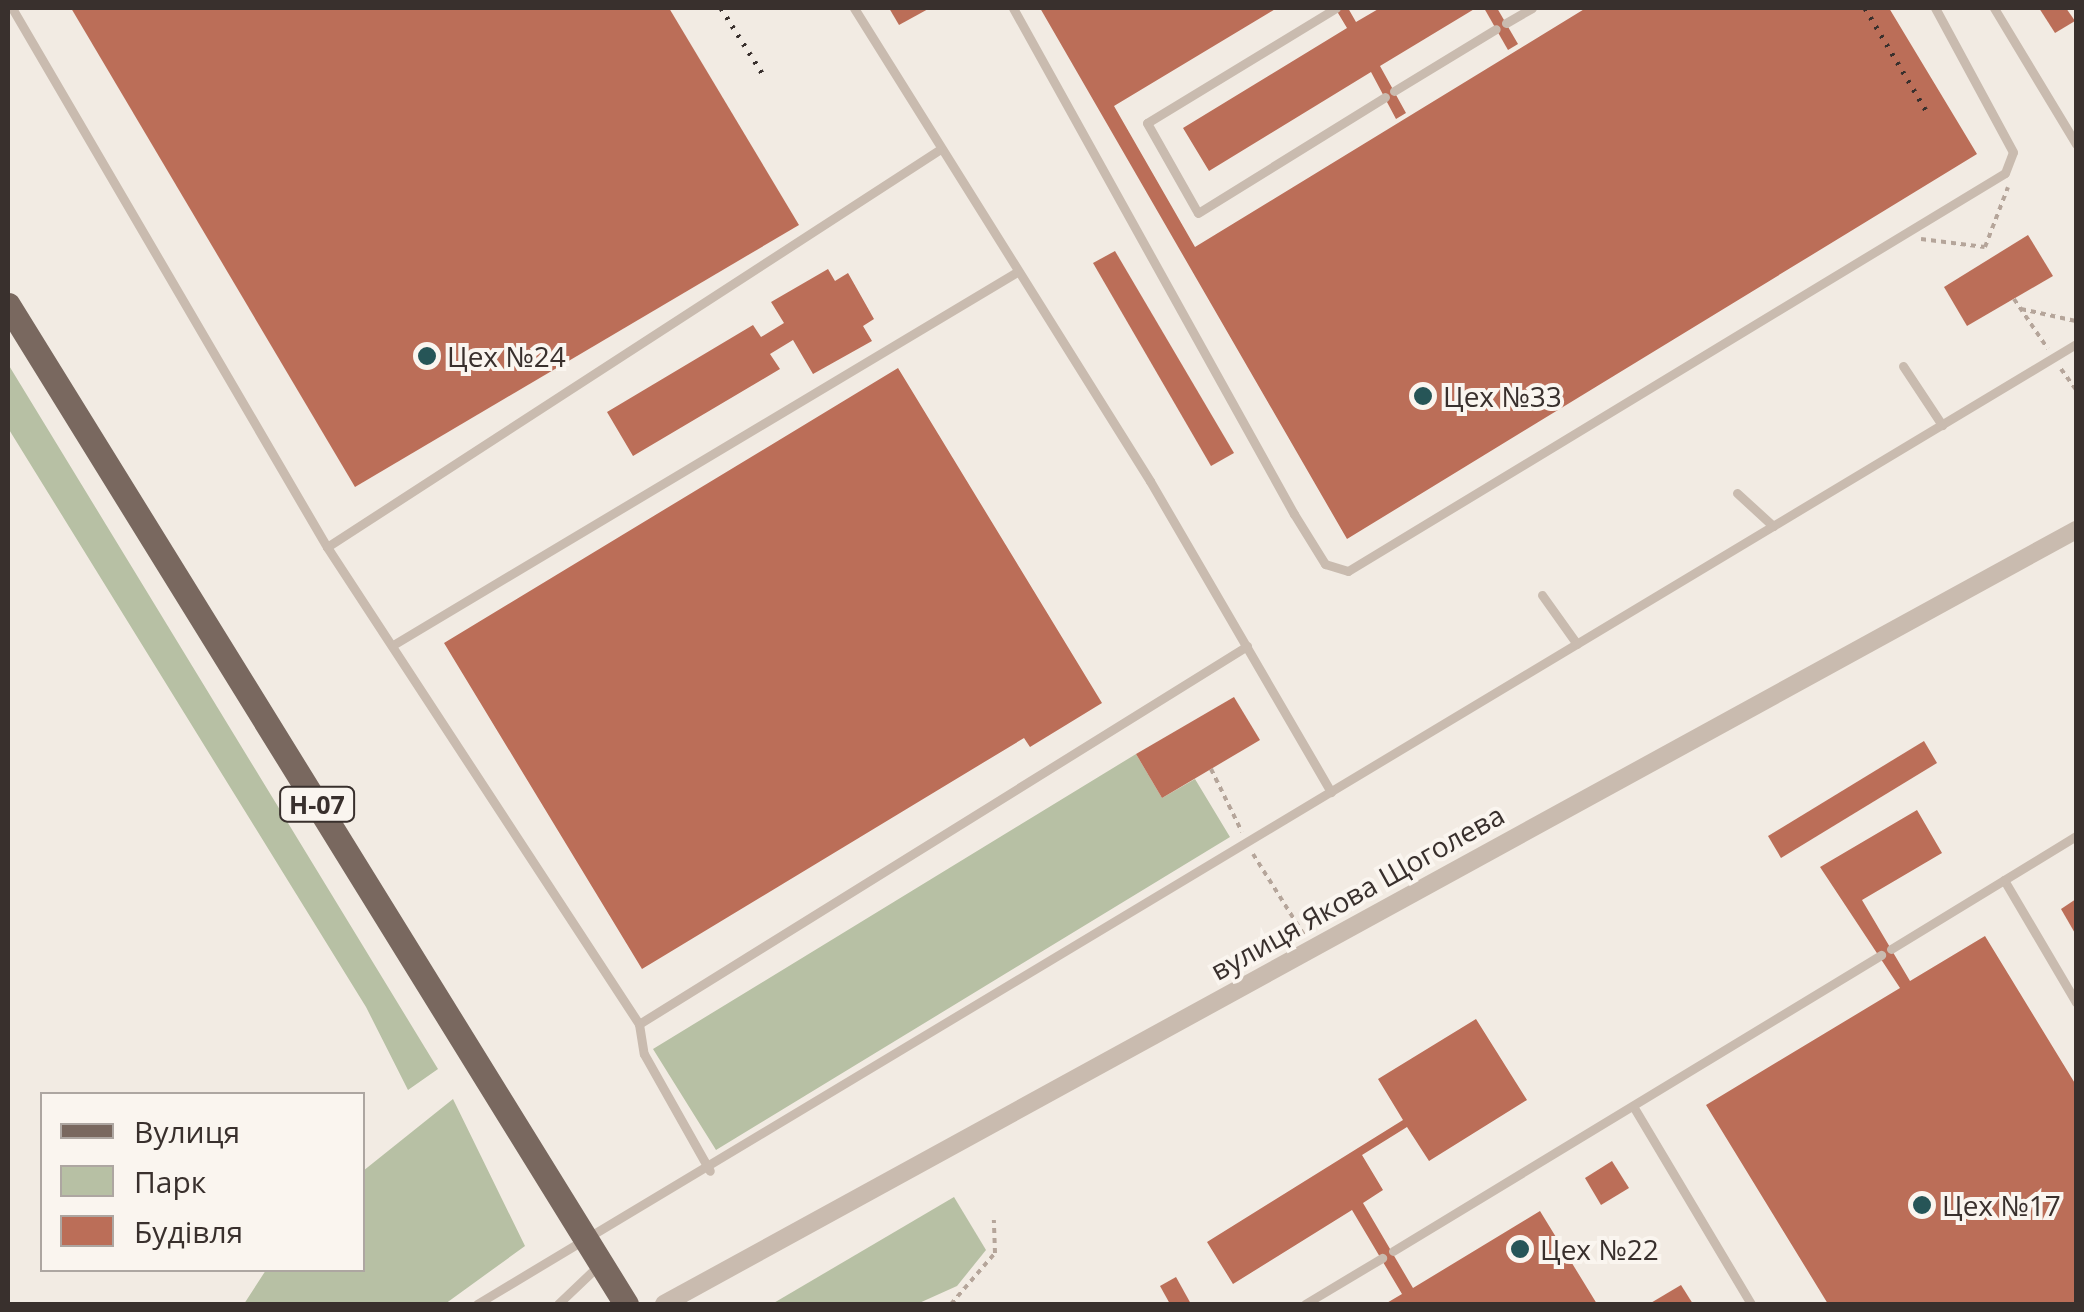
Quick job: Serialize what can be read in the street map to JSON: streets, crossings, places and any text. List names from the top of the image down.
{
  "streets": {
    "main road": ["Н-07"],
    "street": ["вулиця Якова Щоголева"]
  },
  "places": [
    "Цех №24",
    "Цех №33",
    "Цех №17",
    "Цех №22"
  ],
  "legend": ["Вулиця", "Парк", "Будівля"]
}
